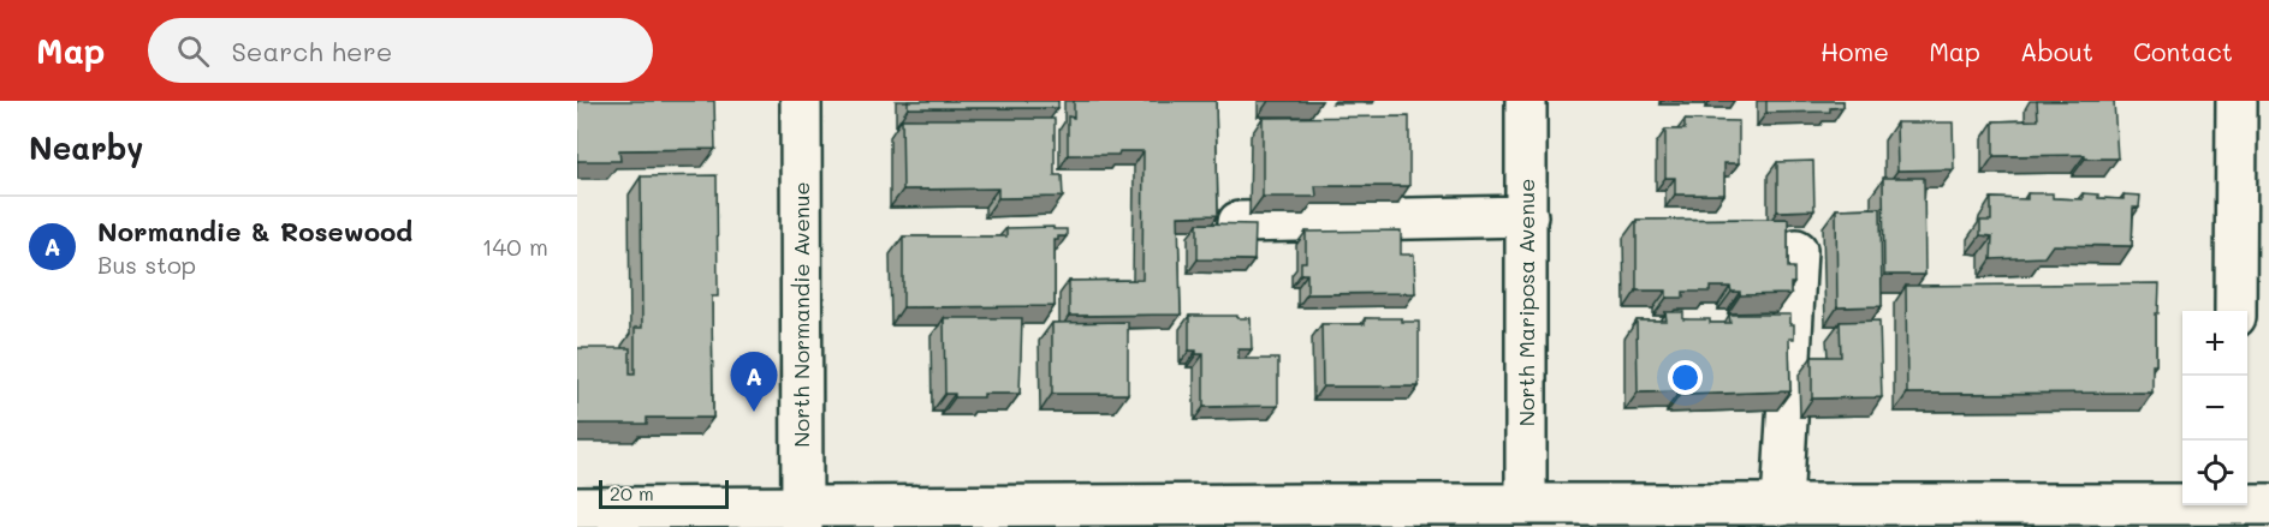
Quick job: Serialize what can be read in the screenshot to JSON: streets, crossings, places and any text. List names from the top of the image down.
{
  "streets": {
    "street": ["North Mariposa Avenue", "North Normandie Avenue"]
  },
  "scale_bar": "20 m",
  "page": {
    "header": "Map",
    "search": "Search here",
    "nav": [
      "Home",
      "Map",
      "About",
      "Contact"
    ],
    "heading": "Nearby",
    "list": [
      {
        "mark": "A",
        "name": "Normandie & Rosewood",
        "note": "Bus stop",
        "value": "140 m"
      }
    ],
    "map_buttons": ["+", "−"],
    "pins": "A",
    "scale": "20 m"
  }
}
